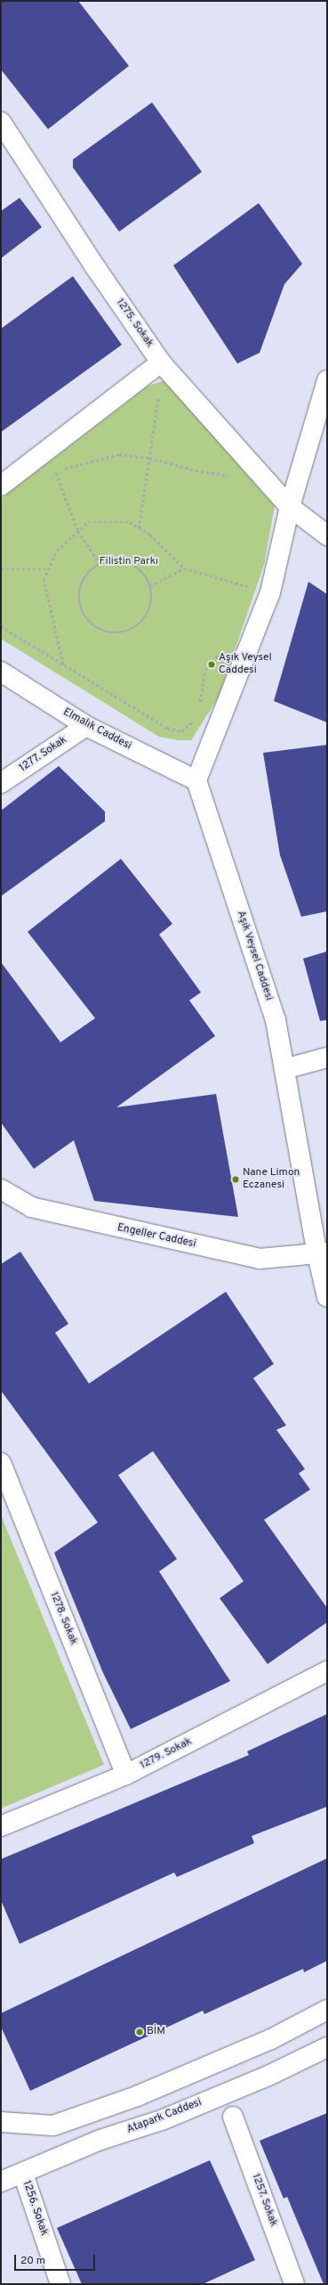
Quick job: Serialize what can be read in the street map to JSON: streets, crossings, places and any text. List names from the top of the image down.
{
  "streets": {
    "street": [
      "1275. Sokak",
      "Elmalık Caddesi",
      "1277. Sokak",
      "Aşık Veysel Caddesi",
      "Engeller Caddesi",
      "1278. Sokak",
      "1279. Sokak",
      "Atapark Caddesi",
      "1257. Sokak",
      "1256. Sokak"
    ]
  },
  "crossings": [
    ["Elmalık Caddesi", "1277. Sokak"],
    ["Elmalık Caddesi", "Aşık Veysel Caddesi"],
    ["Aşık Veysel Caddesi", "Engeller Caddesi"],
    ["1278. Sokak", "1279. Sokak"],
    ["Atapark Caddesi", "1256. Sokak"]
  ],
  "parks": ["Filistin Parkı"],
  "places": ["Aşık Veysel Caddesi", "Nane Limon Eczanesi", "BİM"],
  "scale_bar": "20 m"
}
